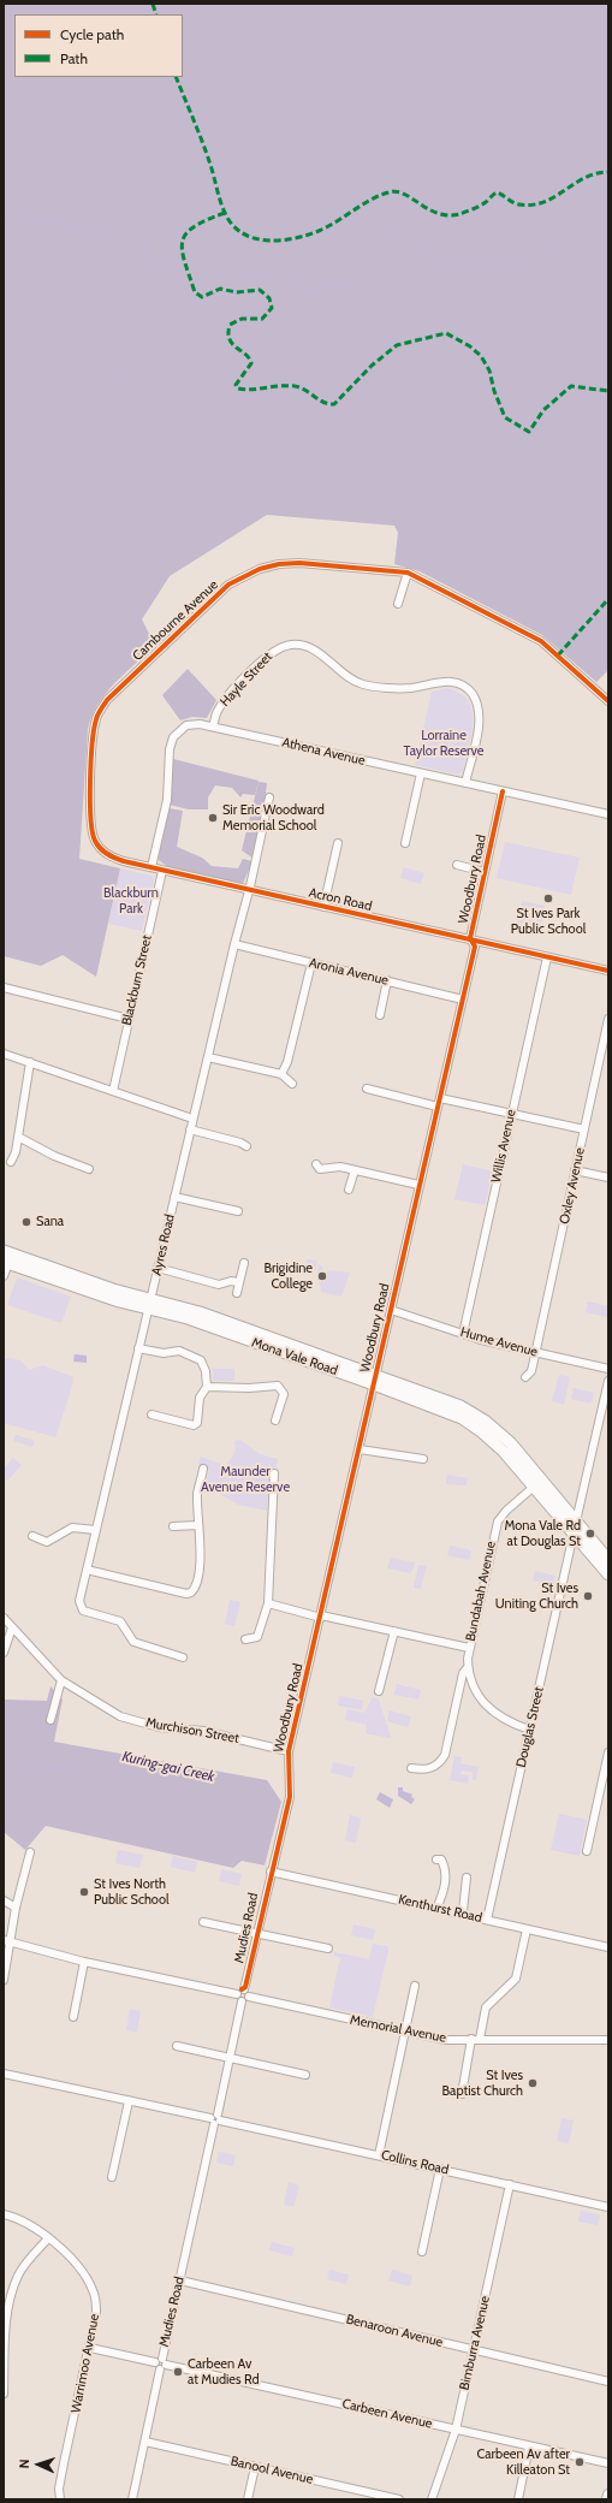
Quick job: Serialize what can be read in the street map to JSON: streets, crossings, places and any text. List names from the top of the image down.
{
  "streets": {
    "highway": ["Mona Vale Road"],
    "street": [
      "Cambourne Avenue",
      "Hayle Street",
      "Athena Avenue",
      "Woodbury Road",
      "Acron Road",
      "Aronia Avenue",
      "Blackburn Street",
      "Willis Avenue",
      "Oxley Avenue",
      "Ayres Road",
      "Hume Avenue",
      "Bundabah Avenue",
      "Douglas Street",
      "Murchison Street",
      "Kenthurst Road",
      "Mudies Road",
      "Memorial Avenue",
      "Collins Road",
      "Benaroon Avenue",
      "Bimburra Avenue",
      "Warrimoo Avenue",
      "Carbeen Avenue",
      "Banool Avenue"
    ]
  },
  "crossings": [
    ["Cambourne Avenue", "Athena Avenue"],
    ["Cambourne Avenue", "Acron Road"],
    ["Hayle Street", "Athena Avenue"],
    ["Athena Avenue", "Woodbury Road"],
    ["Athena Avenue", "Acron Road"],
    ["Woodbury Road", "Acron Road"],
    ["Woodbury Road", "Aronia Avenue"],
    ["Woodbury Road", "Hume Avenue"],
    ["Woodbury Road", "Mona Vale Road"],
    ["Woodbury Road", "Murchison Street"],
    ["Woodbury Road", "Kenthurst Road"],
    ["Woodbury Road", "Mudies Road"],
    ["Acron Road", "Blackburn Street"],
    ["Acron Road", "Willis Avenue"],
    ["Acron Road", "Ayres Road"],
    ["Aronia Avenue", "Ayres Road"],
    ["Willis Avenue", "Hume Avenue"],
    ["Oxley Avenue", "Hume Avenue"],
    ["Ayres Road", "Mona Vale Road"],
    ["Mona Vale Road", "Bundabah Avenue"],
    ["Mona Vale Road", "Douglas Street"],
    ["Douglas Street", "Kenthurst Road"],
    ["Kenthurst Road", "Mudies Road"],
    ["Mudies Road", "Memorial Avenue"],
    ["Mudies Road", "Collins Road"],
    ["Mudies Road", "Benaroon Avenue"],
    ["Mudies Road", "Carbeen Avenue"],
    ["Mudies Road", "Banool Avenue"],
    ["Collins Road", "Bimburra Avenue"],
    ["Benaroon Avenue", "Bimburra Avenue"],
    ["Bimburra Avenue", "Carbeen Avenue"],
    ["Warrimoo Avenue", "Carbeen Avenue"]
  ],
  "water": ["Kuring-gai Creek"],
  "parks": ["Lorraine Taylor Reserve", "Blackburn Park", "Maunder Avenue Reserve"],
  "places": [
    "Sir Eric Woodward Memorial School",
    "St Ives Park Public School",
    "Sana",
    "Brigidine College",
    "Mona Vale Rd at Douglas St",
    "St Ives Uniting Church",
    "St Ives North Public School",
    "St Ives Baptist Church",
    "Carbeen Av at Mudies Rd",
    "Carbeen Av after Killeaton St"
  ],
  "legend": ["Cycle path", "Path"],
  "north": "left"
}
